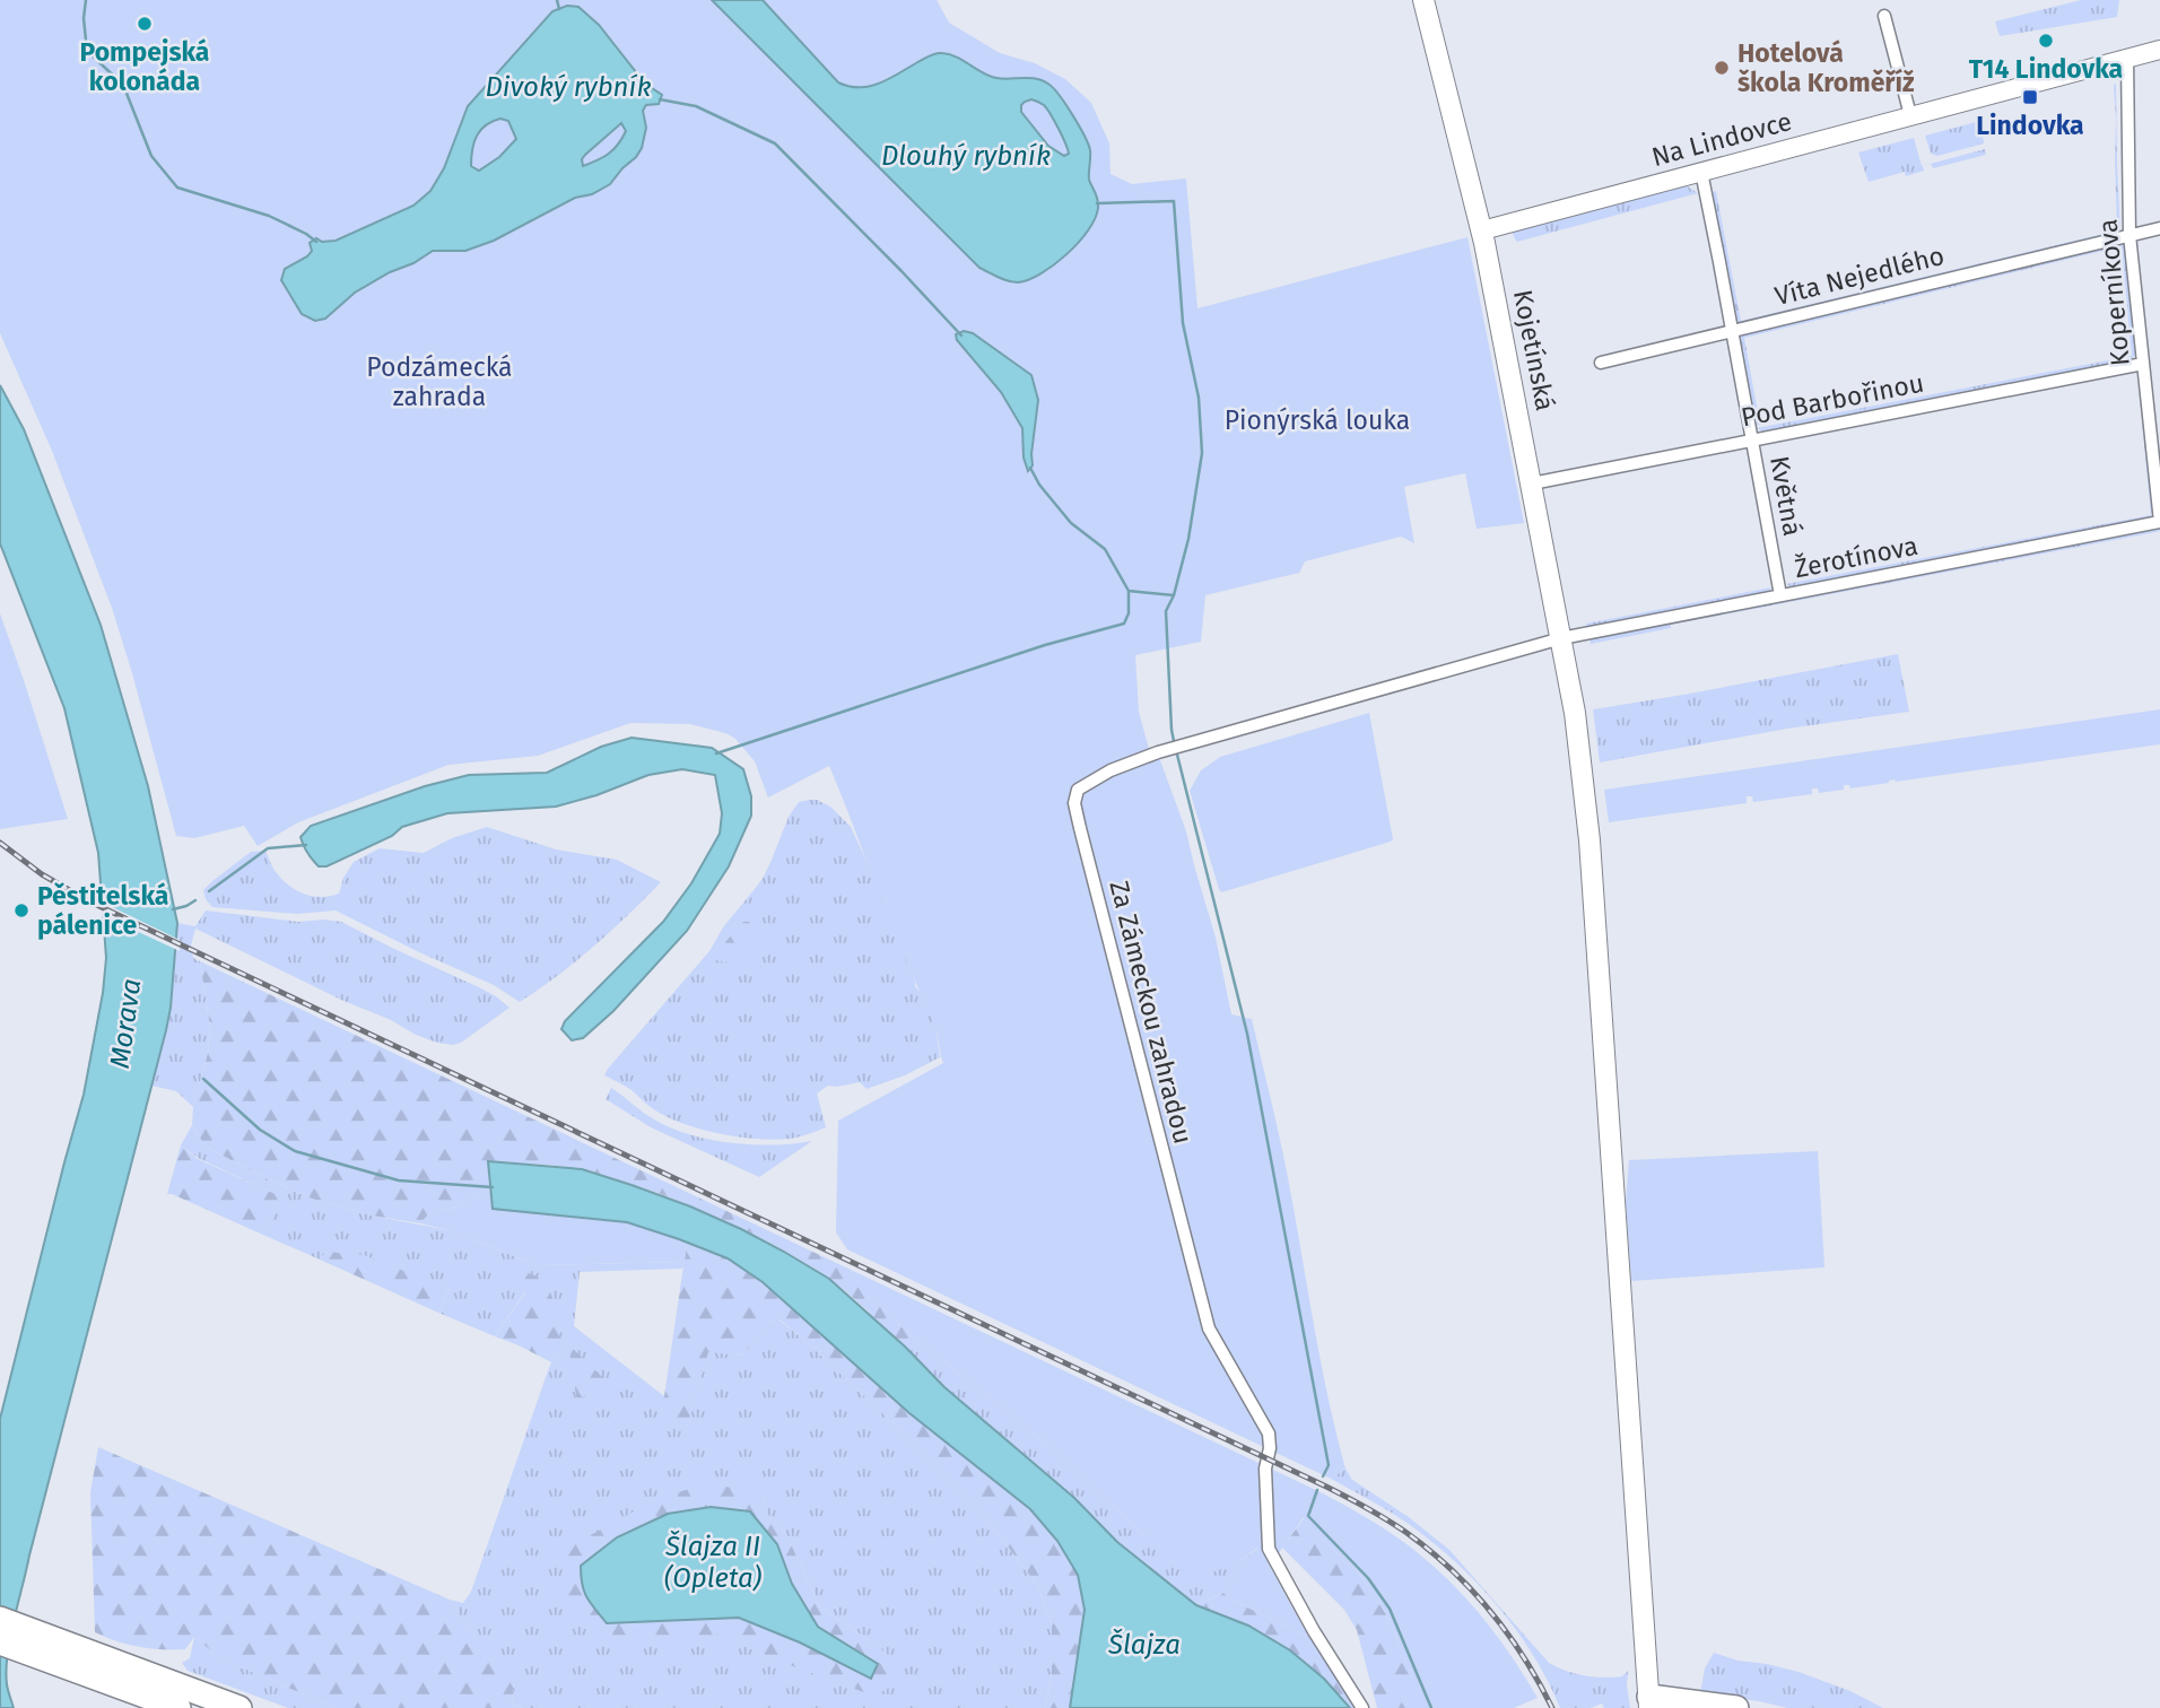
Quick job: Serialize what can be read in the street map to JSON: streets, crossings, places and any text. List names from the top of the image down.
{
  "streets": {
    "main road": ["Na Lindovce", "Kojetínská"],
    "street": [
      "Víta Nejedlého",
      "Koperníkova",
      "Pod Barbořinou",
      "Květná",
      "Žerotínova",
      "Za Zámeckou zahradou"
    ]
  },
  "crossings": [
    ["Na Lindovce", "Koperníkova"],
    ["Na Lindovce", "Kojetínská"],
    ["Na Lindovce", "Květná"],
    ["Víta Nejedlého", "Koperníkova"],
    ["Víta Nejedlého", "Květná"],
    ["Koperníkova", "Pod Barbořinou"],
    ["Koperníkova", "Žerotínova"],
    ["Kojetínská", "Pod Barbořinou"],
    ["Kojetínská", "Žerotínova"],
    ["Kojetínská", "Za Zámeckou zahradou"],
    ["Pod Barbořinou", "Květná"],
    ["Květná", "Žerotínova"],
    ["Žerotínova", "Za Zámeckou zahradou"]
  ],
  "water": [
    "Divoký rybník",
    "Dlouhý rybník",
    "Morava",
    "Šlajza II (Opleta)",
    "Šlajza"
  ],
  "parks": ["Podzámecká zahrada", "Pionýrská louka"],
  "places": {
    "other": [
      "Pompejská kolonáda",
      "T14 Lindovka",
      "Hotelová škola Kroměříž",
      "Pěstitelská pálenice"
    ],
    "transit": ["Lindovka"]
  }
}
